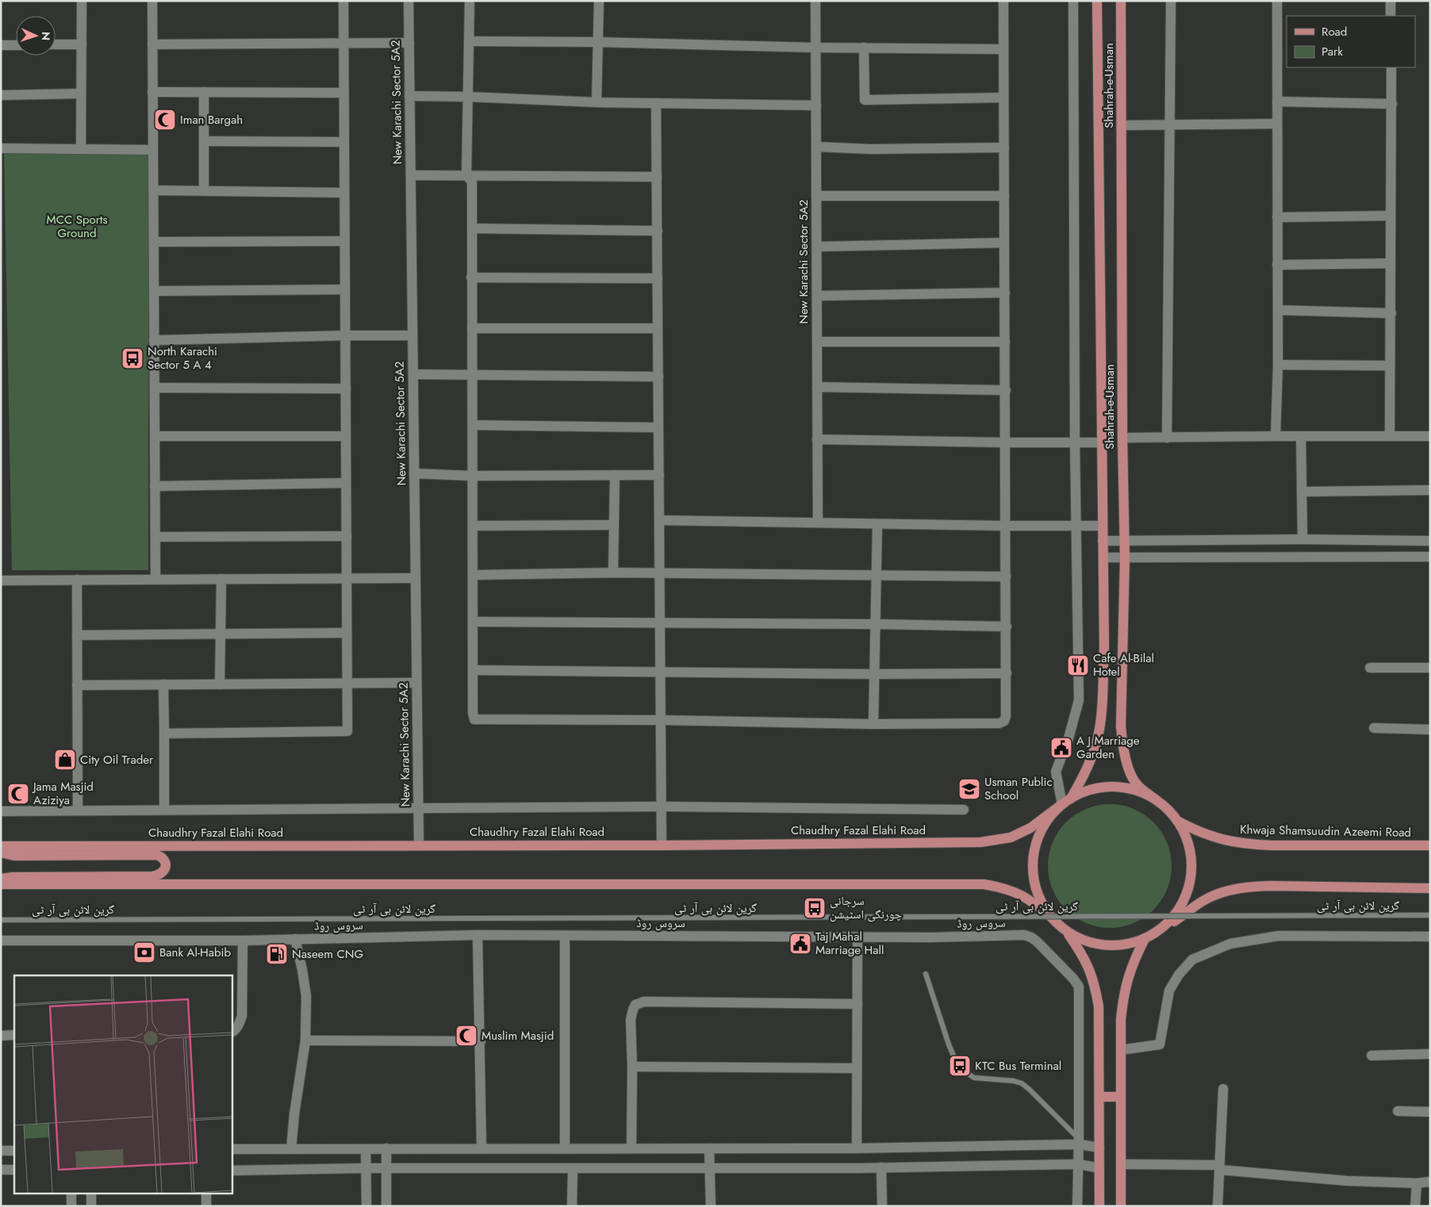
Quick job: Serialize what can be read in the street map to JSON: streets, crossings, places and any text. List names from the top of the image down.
{
  "streets": {
    "main road": ["Shahrah-e-Usman", "Chaudhry Fazal Elahi Road", "Khwaja Shamsuudin Azeemi Road"],
    "street": ["New Karachi Sector 5A2", "سروس روڈ"],
    "lane": ["گرین لائن بی آر ٹی"]
  },
  "crossings": [
    ["Shahrah-e-Usman", "Chaudhry Fazal Elahi Road"],
    ["New Karachi Sector 5A2", "Chaudhry Fazal Elahi Road"]
  ],
  "parks": ["MCC Sports Ground"],
  "places": {
    "mosque": ["Iman Bargah", "Jama Masjid Aziziya", "Muslim Masjid"],
    "bus stop": ["North Karachi Sector 5 A 4", "سرجانی چورنگی اسٹیشن", "KTC Bus Terminal"],
    "restaurant": ["Cafe Al-Bilal Hotel"],
    "public building": ["A J Marriage Garden", "Taj Mahal Marriage Hall"],
    "shop": ["City Oil Trader"],
    "school or university": ["Usman Public School"],
    "bank": ["Bank Al-Habib"],
    "fuel station": ["Naseem CNG"]
  },
  "legend": ["Road", "Park"],
  "north": "right"
}
